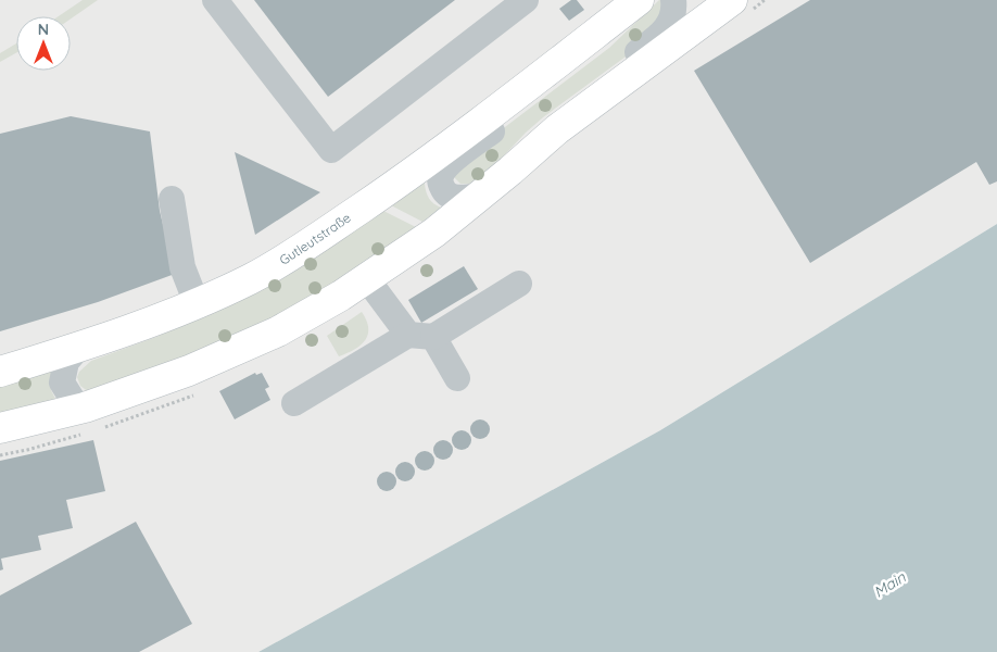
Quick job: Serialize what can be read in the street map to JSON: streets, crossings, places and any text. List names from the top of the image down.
{
  "streets": {
    "main road": ["Gutleutstraße"]
  },
  "water": ["Main"],
  "north": "top"
}
